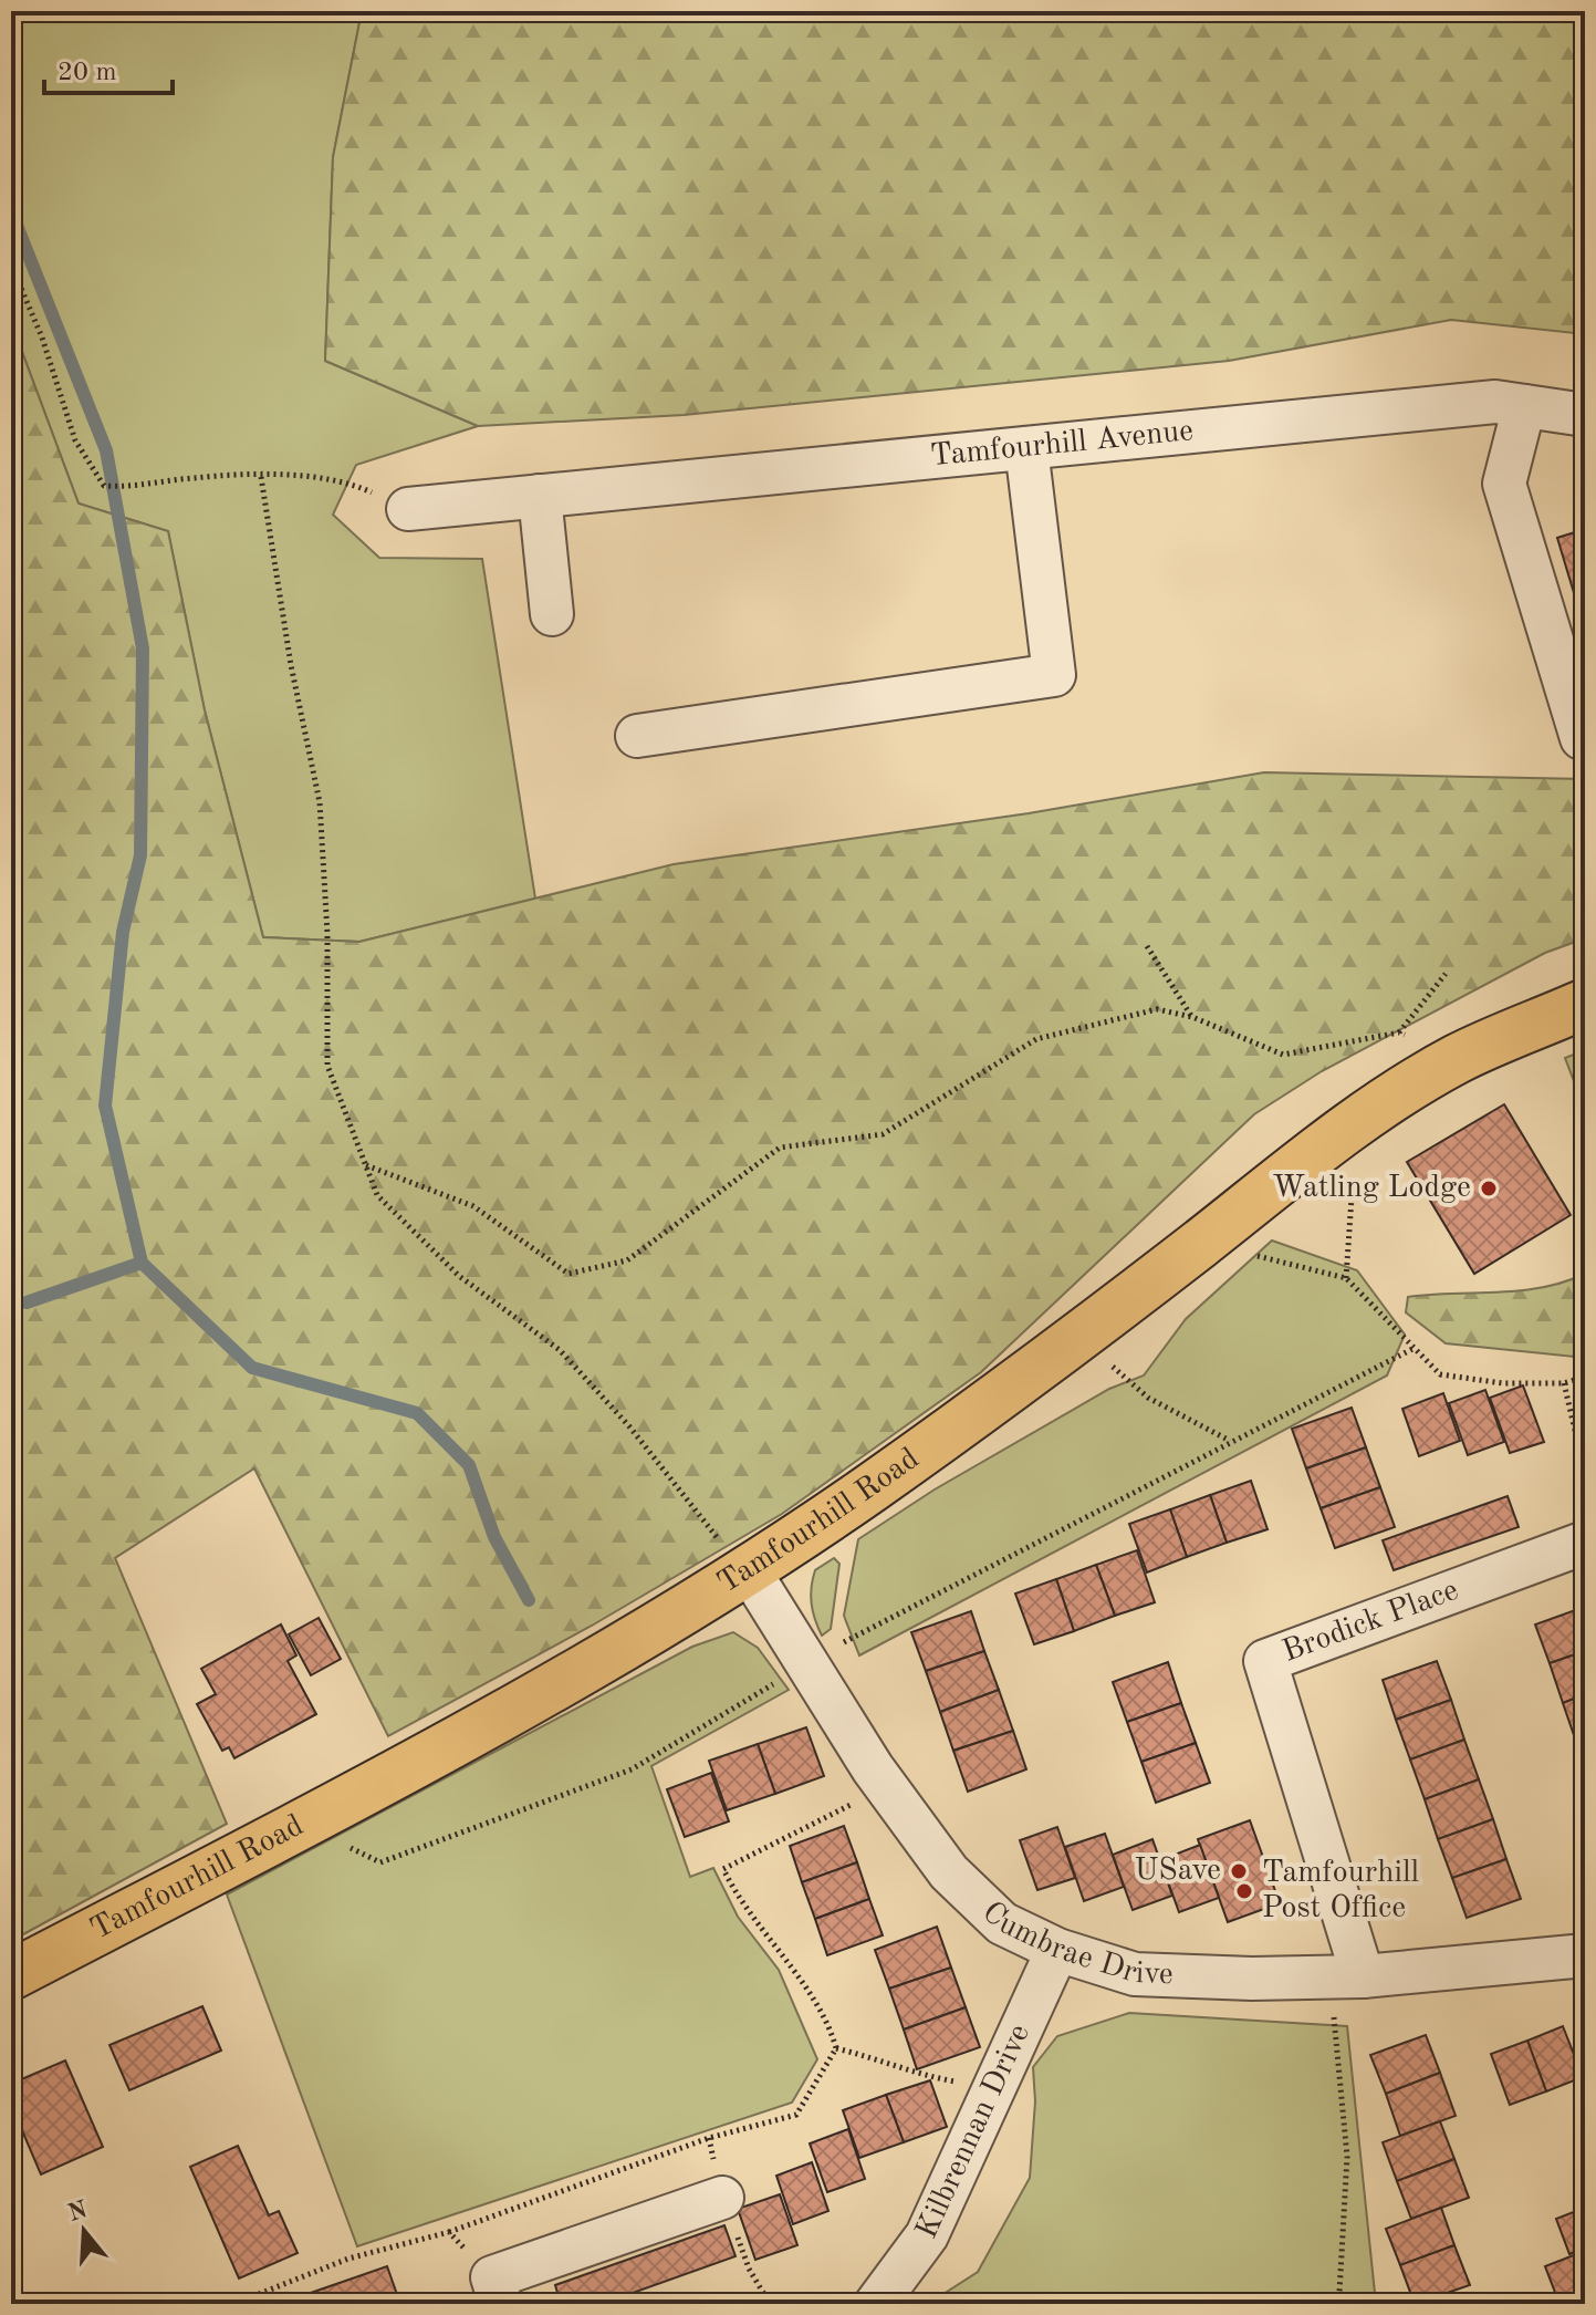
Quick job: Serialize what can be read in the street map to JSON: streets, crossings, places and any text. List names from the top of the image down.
{
  "streets": {
    "main road": ["Tamfourhill Road"],
    "street": [
      "Tamfourhill Avenue",
      "Brodick Place",
      "Cumbrae Drive",
      "Kilbrennan Drive"
    ]
  },
  "crossings": [
    ["Tamfourhill Road", "Cumbrae Drive"],
    ["Brodick Place", "Cumbrae Drive"],
    ["Cumbrae Drive", "Kilbrennan Drive"]
  ],
  "places": ["Watling Lodge", "USave", "Tamfourhill Post Office"],
  "scale_bar": "20 m",
  "north": "top"
}
